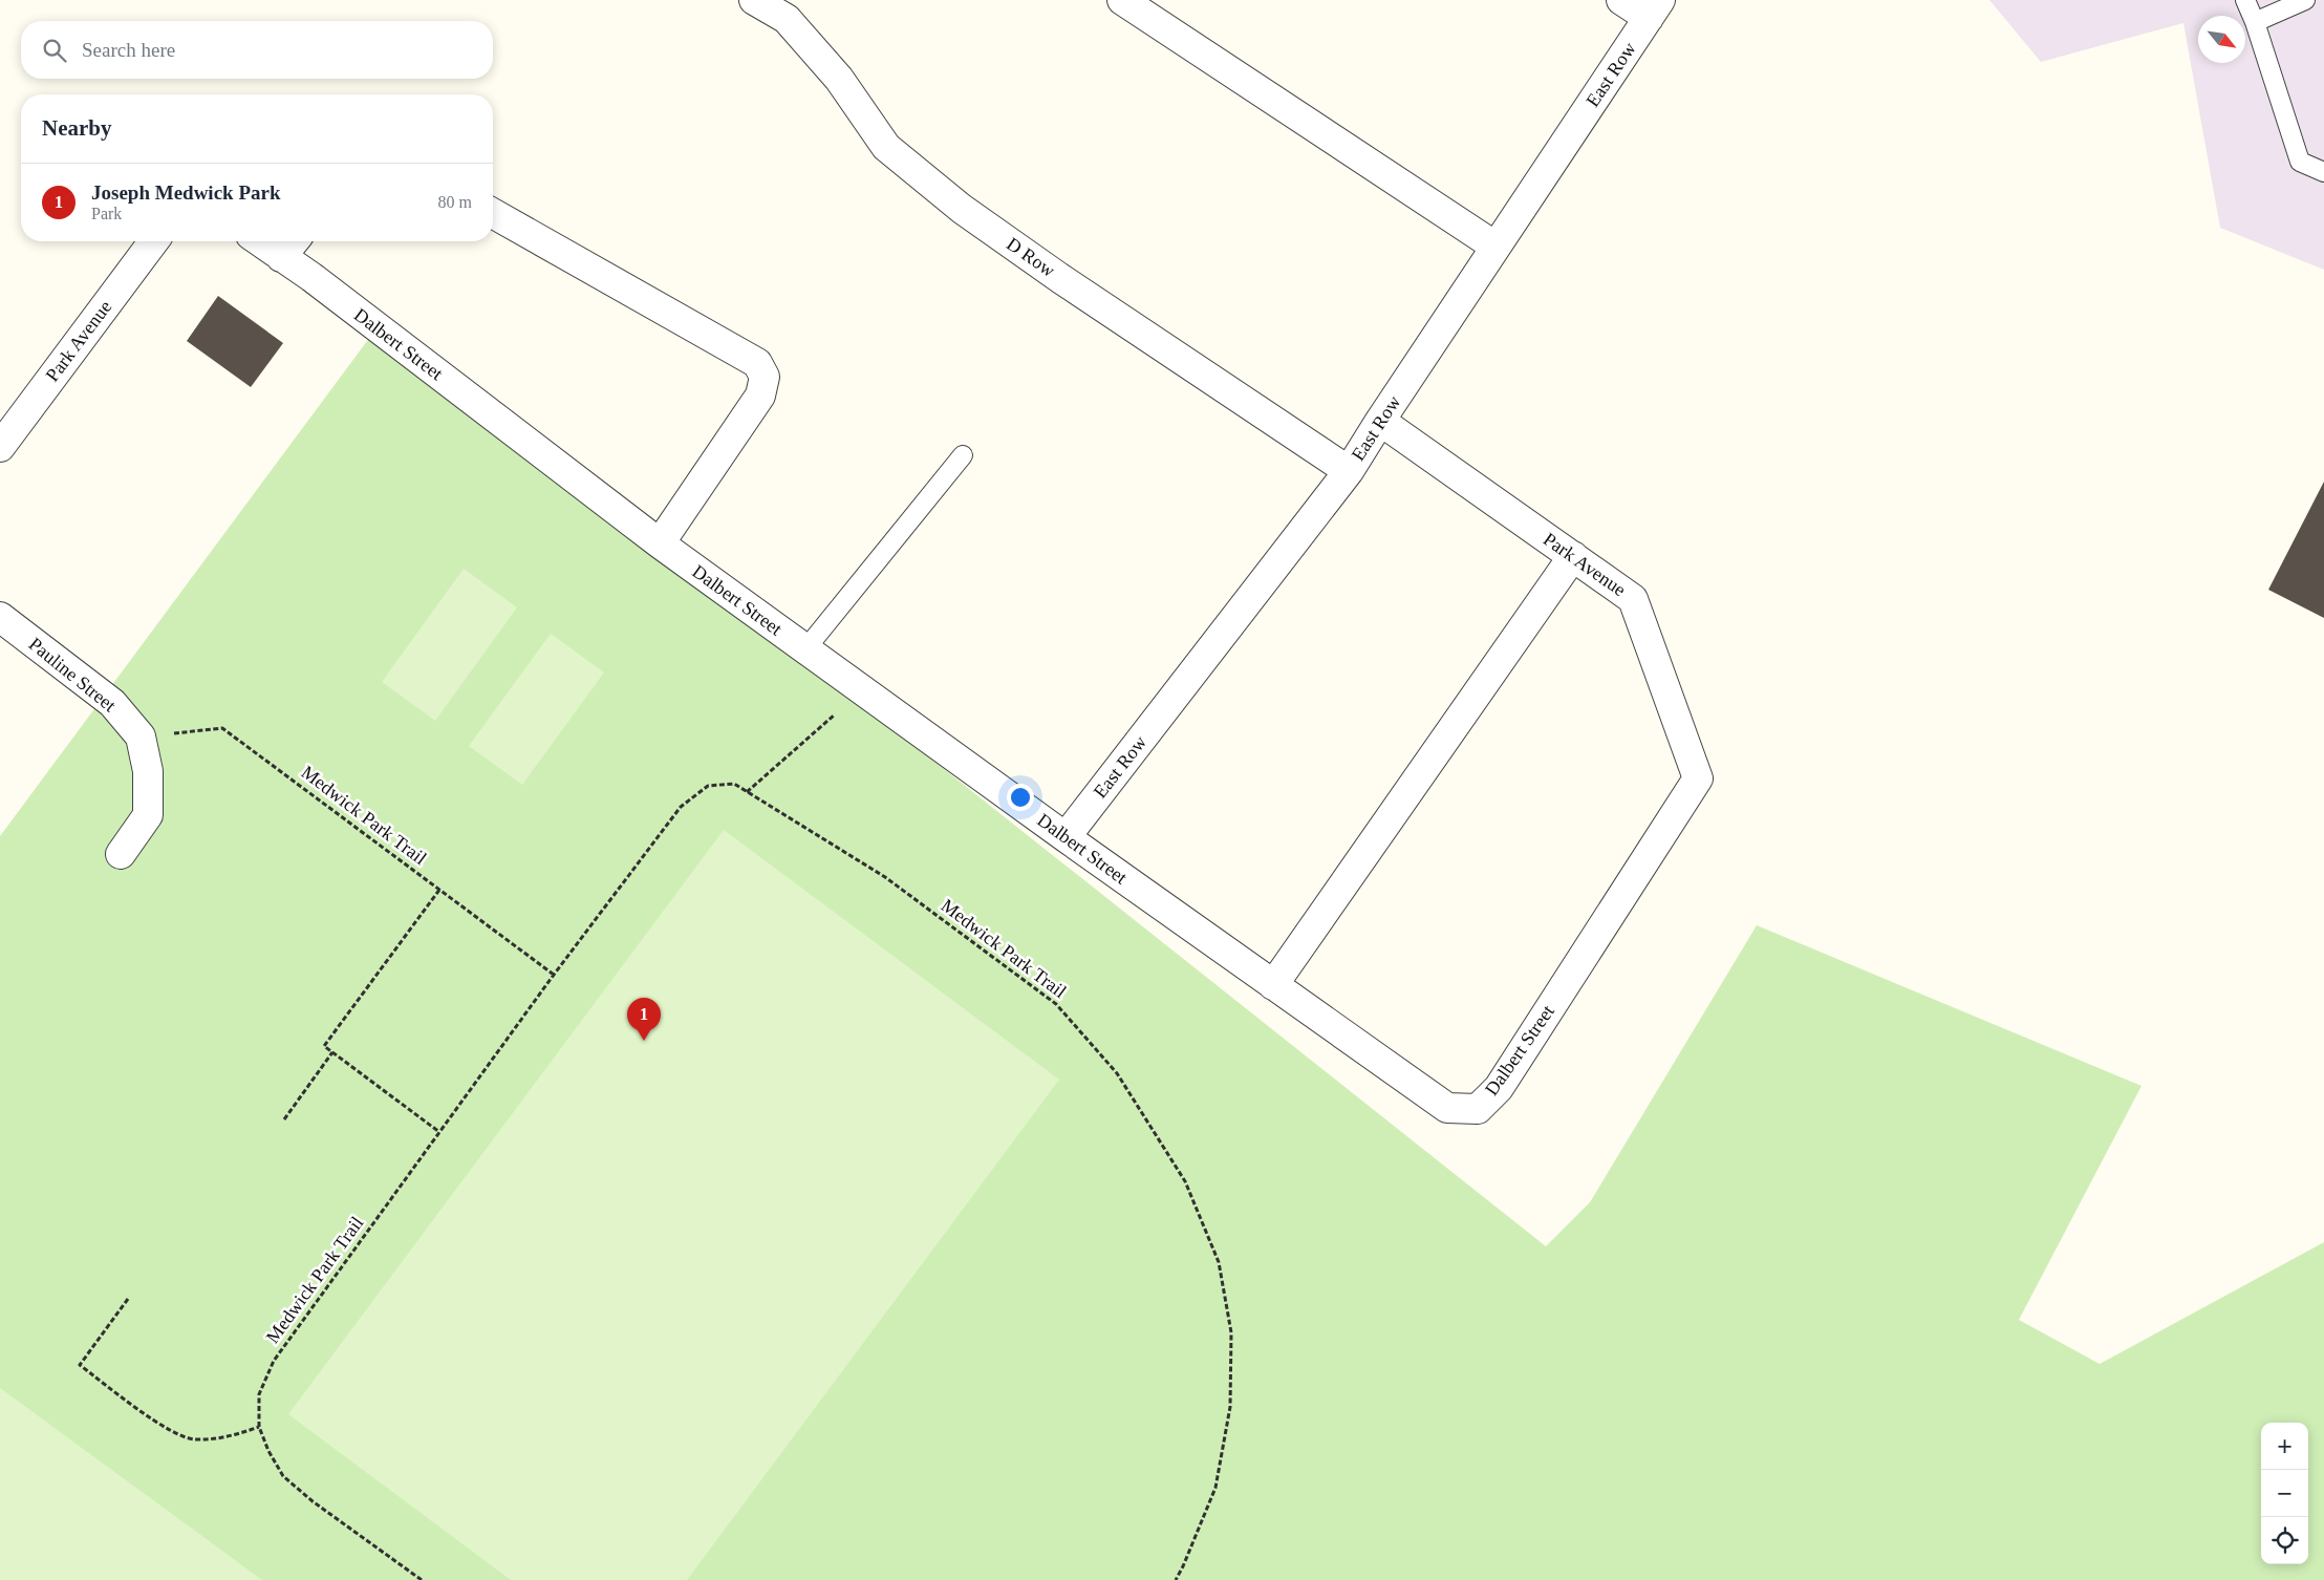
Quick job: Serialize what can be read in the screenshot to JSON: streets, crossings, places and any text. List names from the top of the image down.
{
  "streets": {
    "street": [
      "East Row",
      "D Row",
      "Park Avenue",
      "Dalbert Street",
      "Pauline Street"
    ],
    "path": ["Medwick Park Trail"]
  },
  "crossings": [
    ["East Row", "D Row"],
    ["East Row", "Park Avenue"],
    ["East Row", "Dalbert Street"],
    ["Park Avenue", "Dalbert Street"],
    ["Pauline Street", "Medwick Park Trail"]
  ],
  "north": "bottom right",
  "page": {
    "search": "Search here",
    "heading": "Nearby",
    "list": [
      {
        "mark": "1",
        "name": "Joseph Medwick Park",
        "note": "Park",
        "value": "80 m"
      }
    ],
    "pins": "1",
    "map_buttons": ["+", "−"]
  }
}
